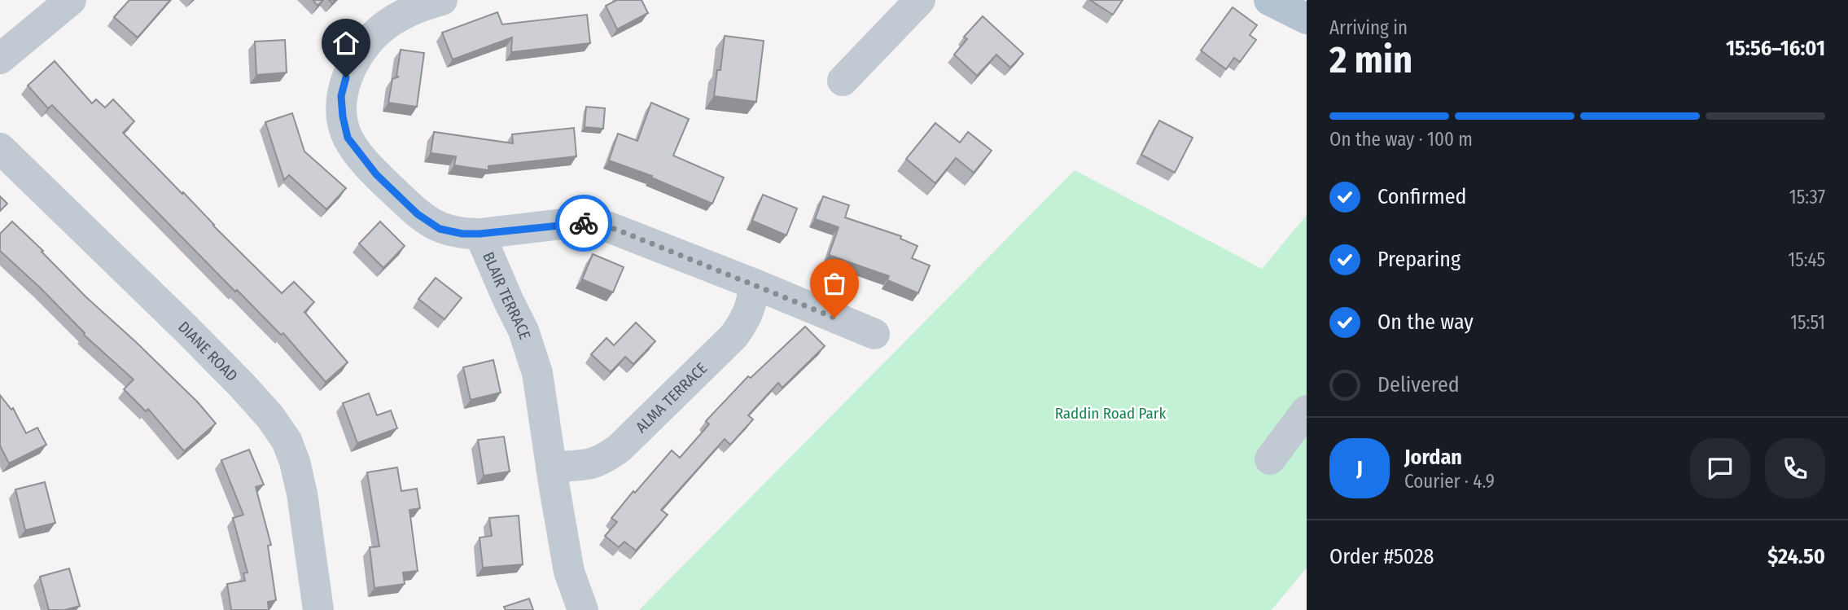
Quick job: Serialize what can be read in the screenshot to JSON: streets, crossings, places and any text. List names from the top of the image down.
{
  "streets": {
    "street": ["BLAIR TERRACE", "DIANE ROAD", "ALMA TERRACE"]
  },
  "crossings": [
    ["BLAIR TERRACE", "ALMA TERRACE"]
  ],
  "parks": ["Raddin Road Park"],
  "page": {
    "heading": ["2 min", "Arriving in", "15:56–16:01"],
    "panel": [
      "Jordan",
      "Courier · 4.9",
      "Order #5028",
      "$24.50"
    ],
    "bar": "On the way · 100 m",
    "list": [
      ["Confirmed", "15:37"],
      ["Preparing", "15:45"],
      ["On the way", "15:51"],
      "Delivered"
    ],
    "round": "J"
  }
}
